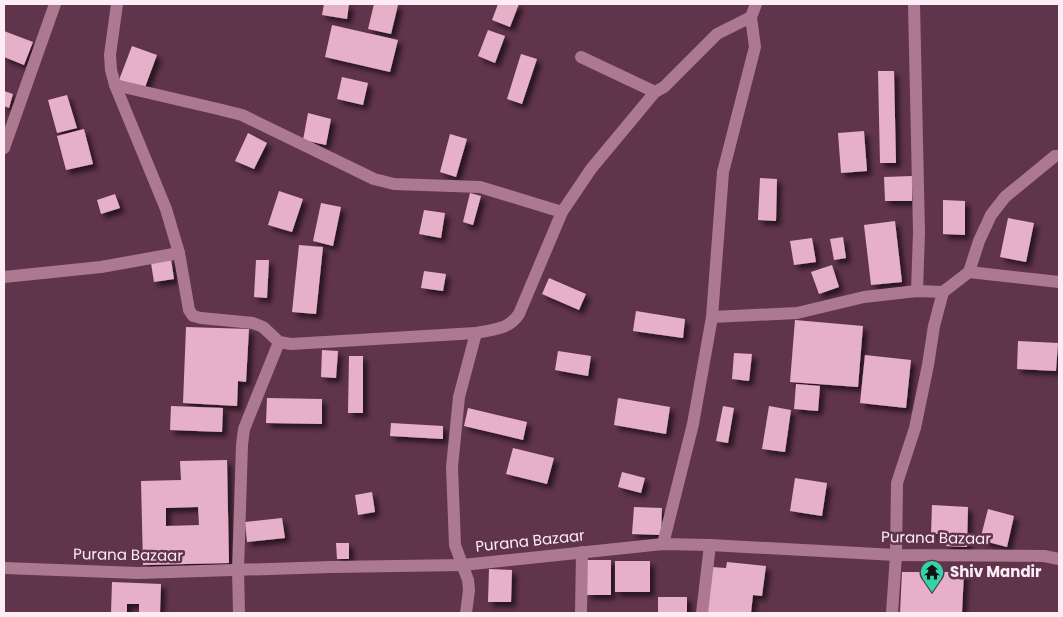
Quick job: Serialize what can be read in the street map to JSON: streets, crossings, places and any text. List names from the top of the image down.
{
  "streets": {
    "street": ["Purana Bazaar"]
  },
  "places": {
    "temple": ["Shiv Mandir"]
  }
}
